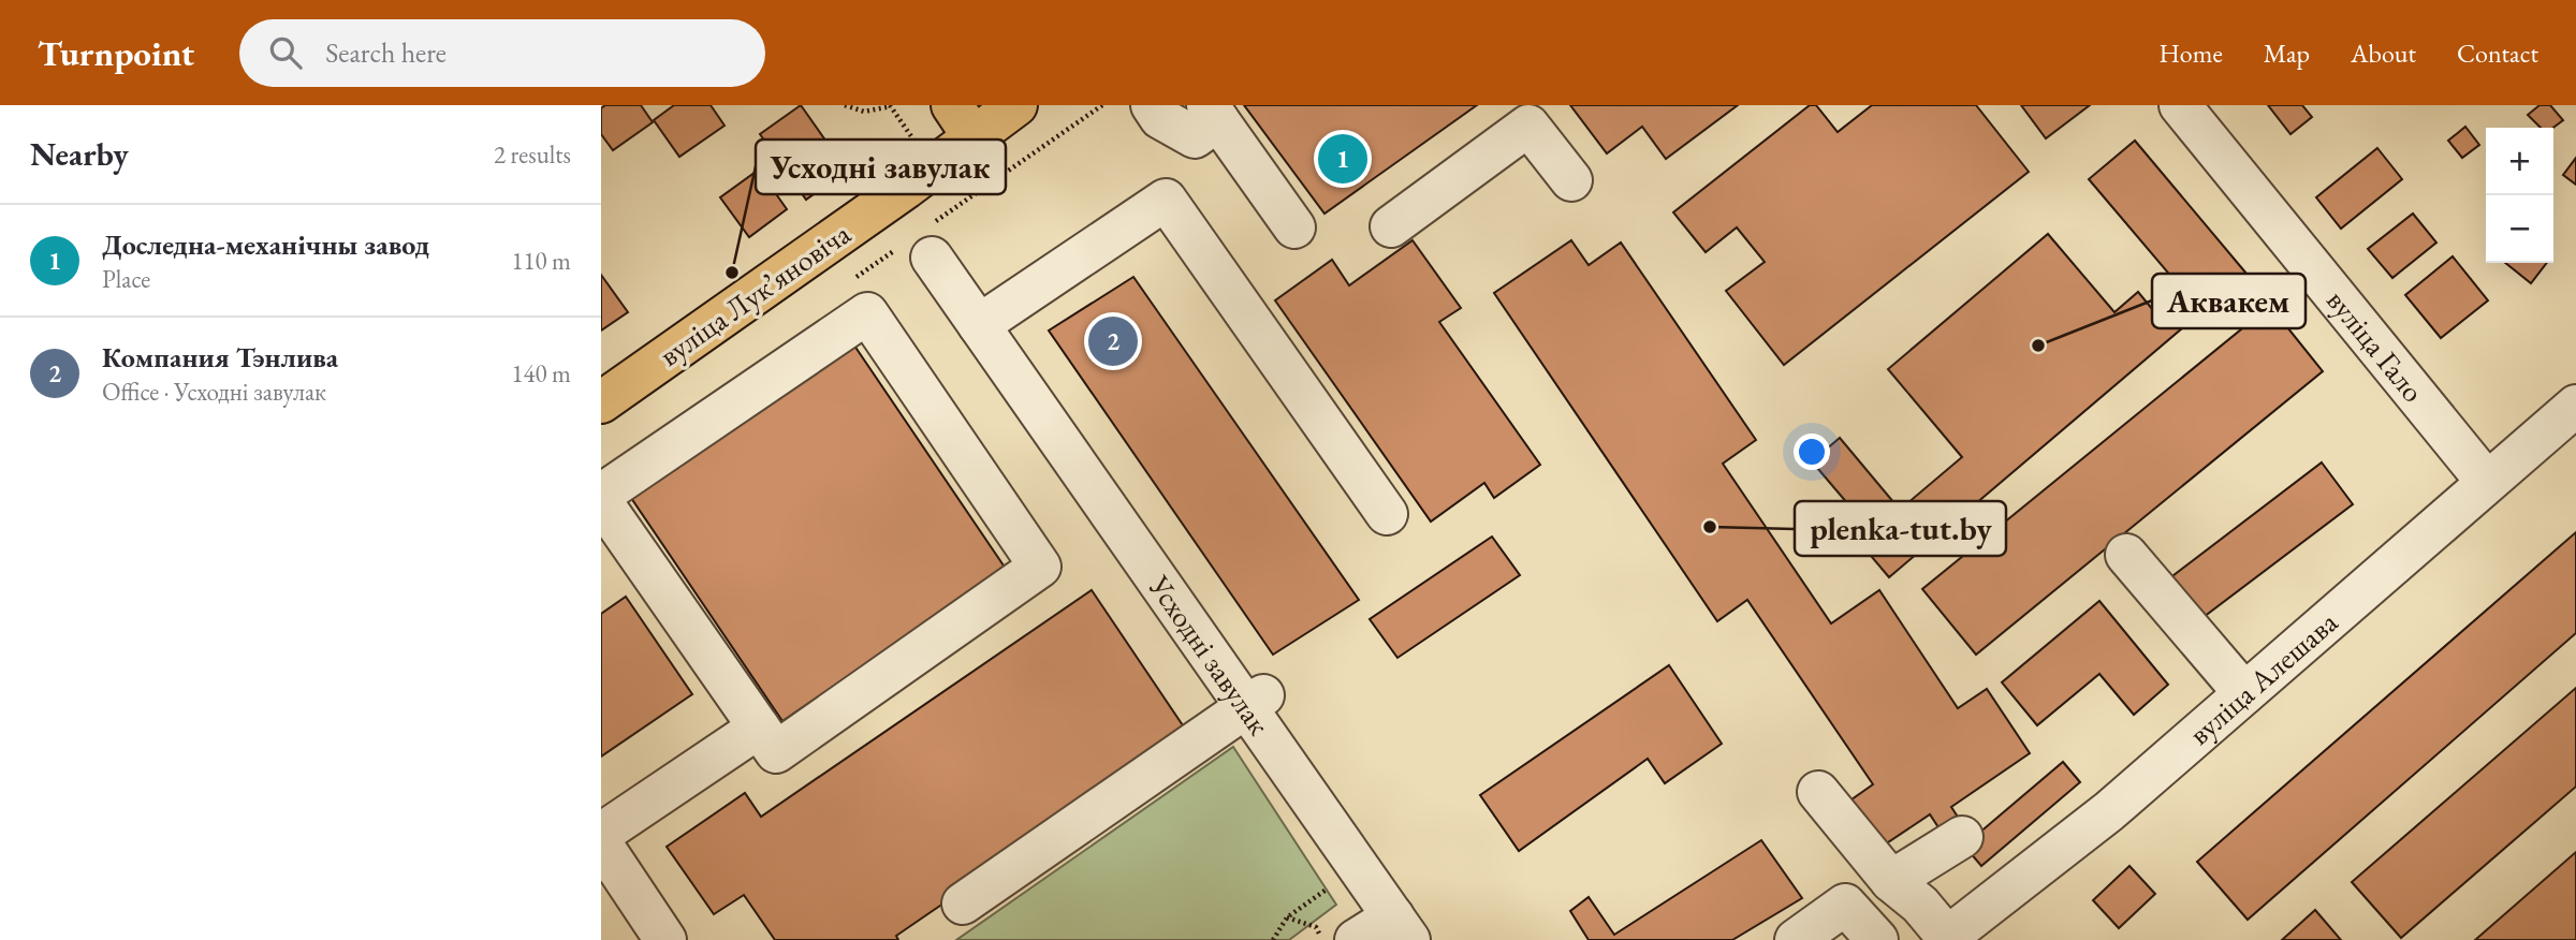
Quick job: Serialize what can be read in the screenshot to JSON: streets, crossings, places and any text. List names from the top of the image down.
{
  "streets": {
    "main road": ["вуліца Лукʼяновіча"],
    "street": ["вуліца Гало", "Усходні завулак", "вуліца Алешава"]
  },
  "crossings": [
    ["вуліца Гало", "вуліца Алешава"]
  ],
  "places": ["Усходні завулак", "Аквакем", "plenka-tut.by"],
  "page": {
    "header": "Turnpoint",
    "search": "Search here",
    "nav": [
      "Home",
      "Map",
      "About",
      "Contact"
    ],
    "heading": ["Nearby", "2 results"],
    "map_buttons": ["+", "−"],
    "pins": ["1", "2"],
    "list": [
      {
        "mark": "1",
        "name": "Доследна-механічны завод",
        "note": "Place",
        "value": "110 m"
      },
      {
        "mark": "2",
        "name": "Компания Тэнлива",
        "note": "Office · Усходні завулак",
        "value": "140 m"
      }
    ]
  }
}
